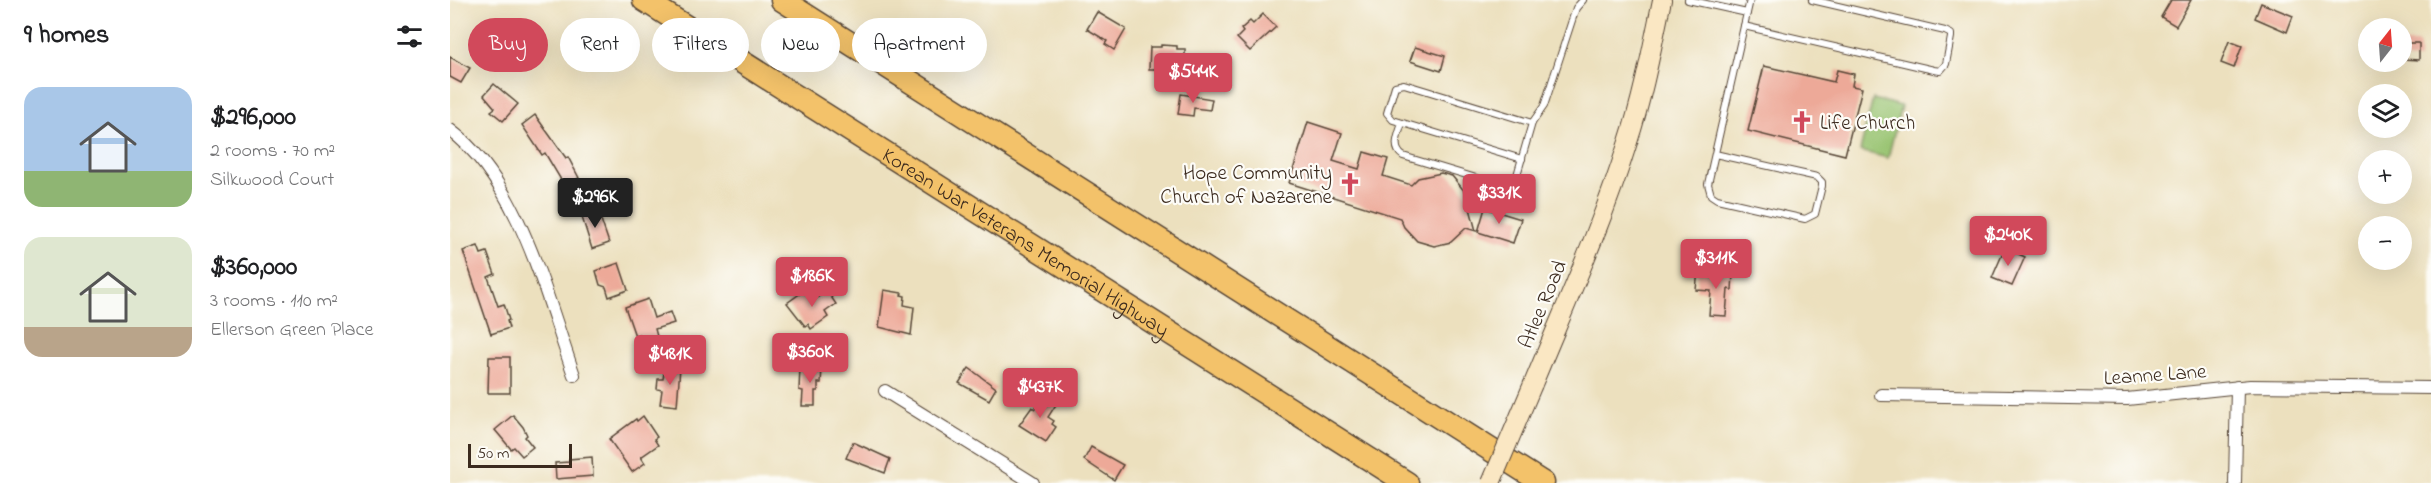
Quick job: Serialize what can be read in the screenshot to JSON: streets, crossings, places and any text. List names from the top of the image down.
{
  "streets": {
    "highway": ["Korean War Veterans Memorial Highway"],
    "main road": ["Atlee Road"],
    "street": ["Leanne Lane"]
  },
  "places": {
    "church": ["Life Church", "Hope Community Church of Nazarene"]
  },
  "scale_bar": "50 m",
  "north": "top",
  "page": {
    "heading": "9 homes",
    "map_buttons": ["+", "−"],
    "chip": [
      "Buy",
      "Rent",
      "Filters",
      "New",
      "Apartment"
    ],
    "price": [
      "$544K",
      "$331K",
      "$296K",
      "$240K",
      "$311K",
      "$186K",
      "$360K",
      "$481K",
      "$437K"
    ],
    "list": [
      {
        "name": "$296,000",
        "note": "2 rooms · 70 m² · Silkwood Court"
      },
      {
        "name": "$360,000",
        "note": "3 rooms · 110 m² · Ellerson Green Place"
      }
    ],
    "scale": "50 m"
  }
}
